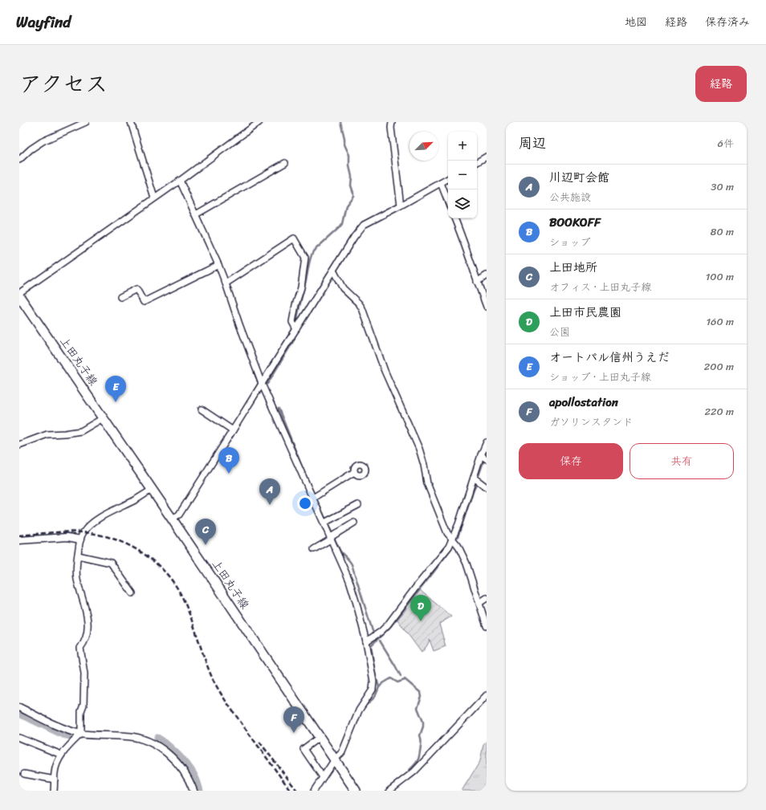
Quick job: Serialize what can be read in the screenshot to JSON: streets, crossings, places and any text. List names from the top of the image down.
{
  "streets": {
    "main road": ["上田丸子線"]
  },
  "north": "top right",
  "page": {
    "header": "Wayfind",
    "nav": ["地図", "経路", "保存済み"],
    "title": "アクセス",
    "buttons": [
      "経路",
      ["保存", "共有"]
    ],
    "heading": ["周辺", "6件"],
    "map_buttons": ["+", "−"],
    "list": [
      {
        "mark": "A",
        "name": "川辺町会館",
        "note": "公共施設",
        "value": "30 m"
      },
      {
        "mark": "B",
        "name": "BOOKOFF",
        "note": "ショップ",
        "value": "80 m"
      },
      {
        "mark": "C",
        "name": "上田地所",
        "note": "オフィス · 上田丸子線",
        "value": "100 m"
      },
      {
        "mark": "D",
        "name": "上田市民農園",
        "note": "公園",
        "value": "160 m"
      },
      {
        "mark": "E",
        "name": "オートパル信州うえだ",
        "note": "ショップ · 上田丸子線",
        "value": "200 m"
      },
      {
        "mark": "F",
        "name": "apollostation",
        "note": "ガソリンスタンド",
        "value": "220 m"
      }
    ],
    "pins": [
      "E",
      "B",
      "A",
      "C",
      "D",
      "F"
    ]
  }
}
